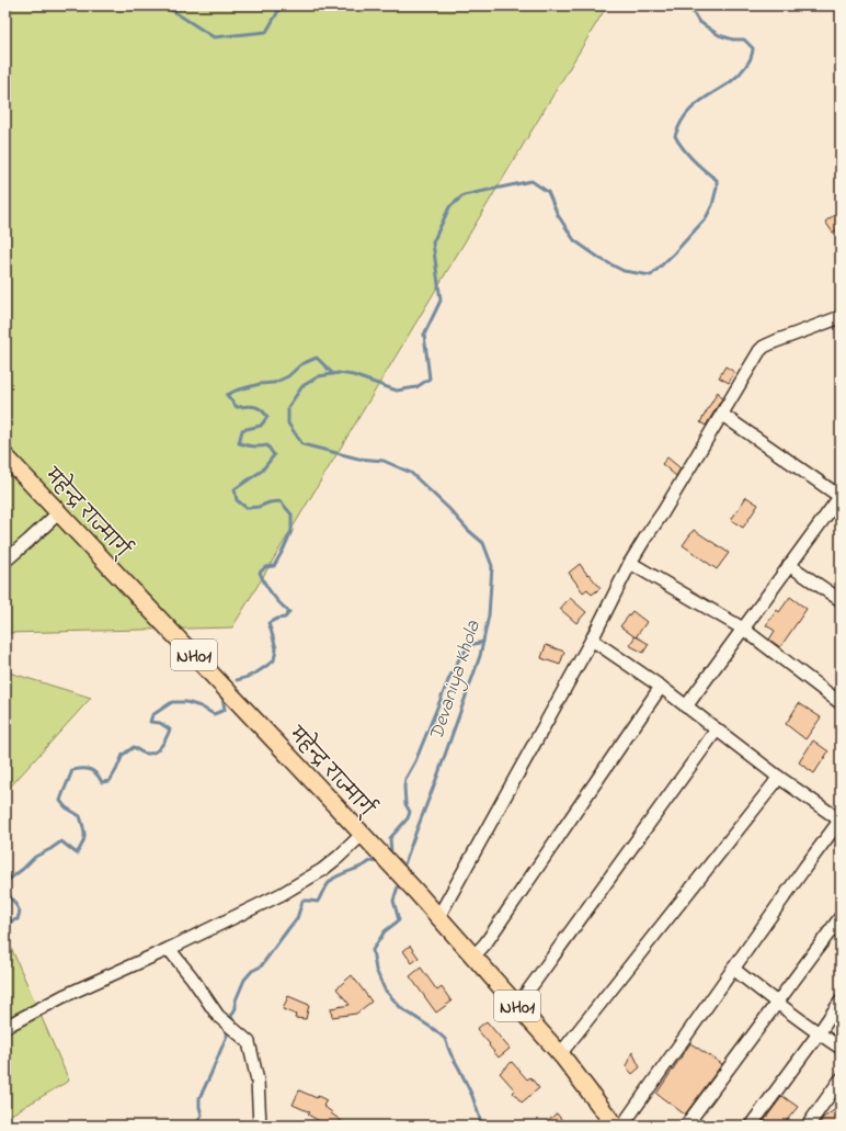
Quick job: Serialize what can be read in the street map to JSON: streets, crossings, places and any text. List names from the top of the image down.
{
  "streets": {
    "highway": ["महेन्द्र राज्मार्ग्", "NH01"]
  },
  "water": ["Devaniya Khola"]
}
